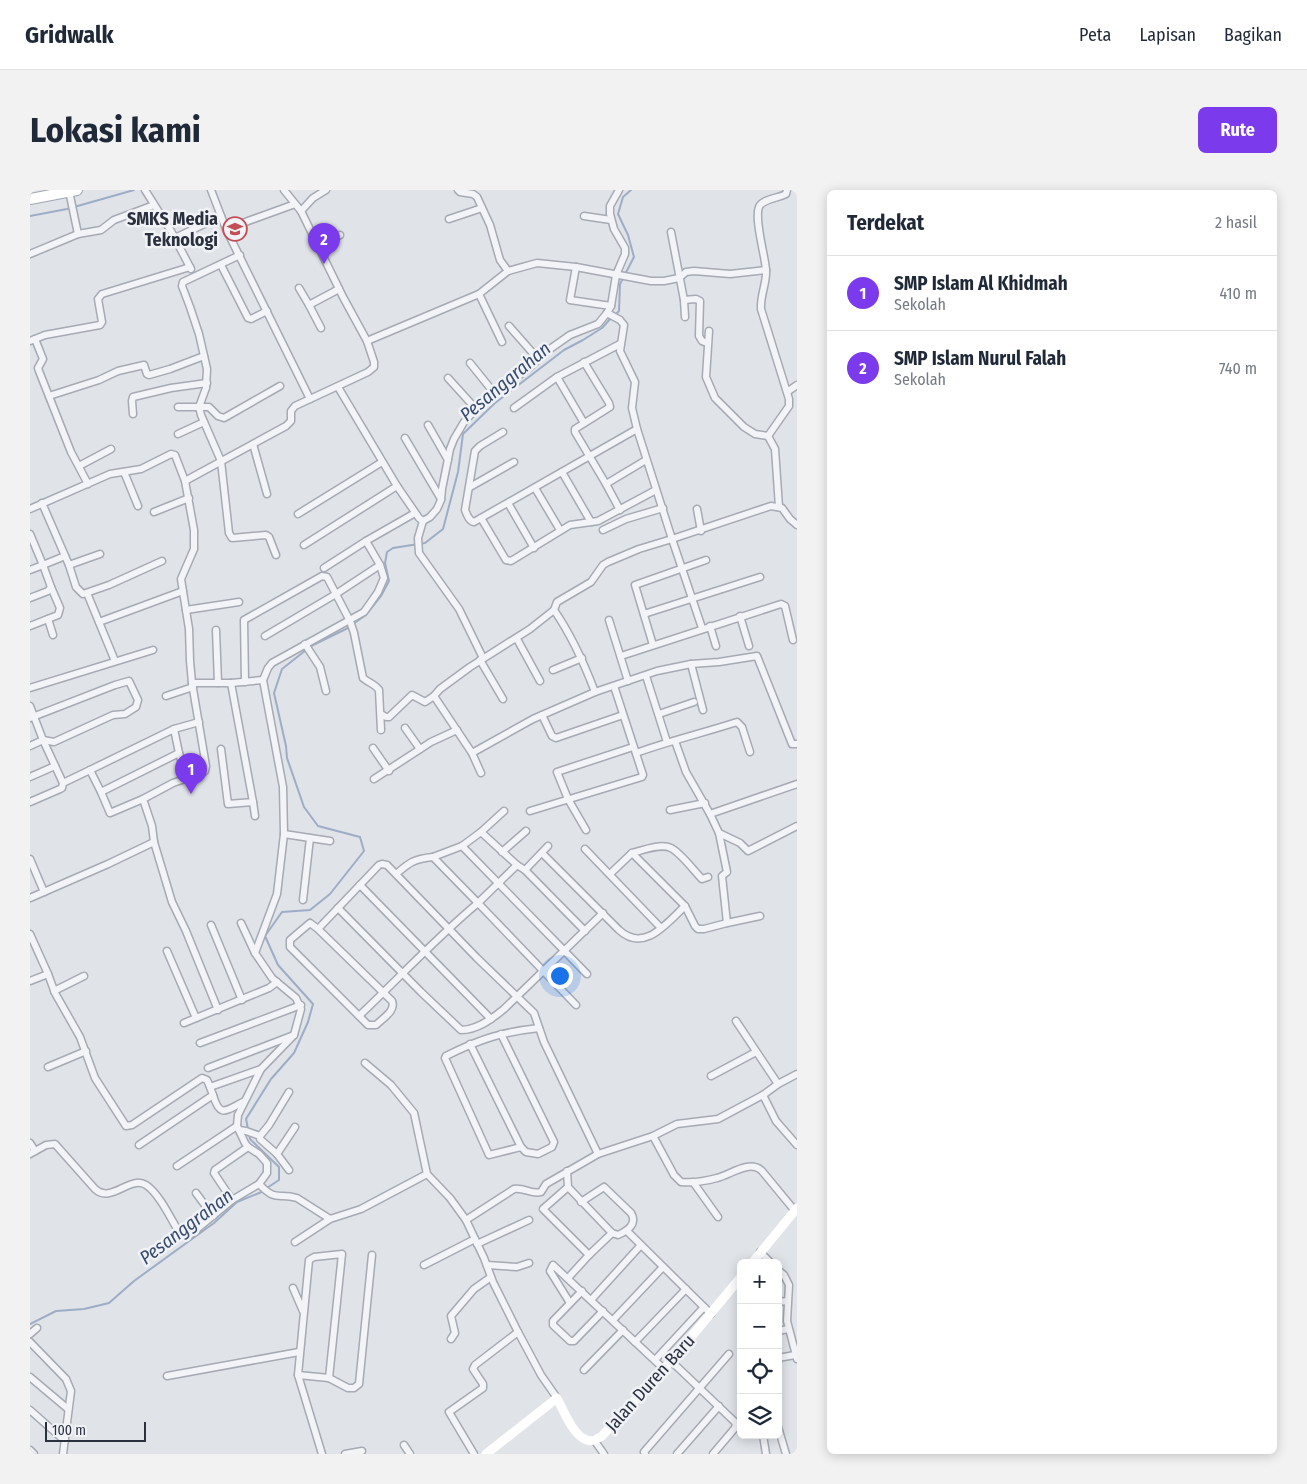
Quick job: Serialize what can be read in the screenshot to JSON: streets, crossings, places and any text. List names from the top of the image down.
{
  "streets": {
    "street": ["Jalan Duren Baru"]
  },
  "water": ["Pesanggrahan"],
  "places": {
    "school or university": ["SMKS Media Teknologi"]
  },
  "scale_bar": "100 m",
  "page": {
    "header": "Gridwalk",
    "nav": ["Peta", "Lapisan", "Bagikan"],
    "buttons": "Rute",
    "title": "Lokasi kami",
    "heading": ["Terdekat", "2 hasil"],
    "pins": ["2", "1"],
    "list": [
      {
        "mark": "1",
        "name": "SMP Islam Al Khidmah",
        "note": "Sekolah",
        "value": "410 m"
      },
      {
        "mark": "2",
        "name": "SMP Islam Nurul Falah",
        "note": "Sekolah",
        "value": "740 m"
      }
    ],
    "map_buttons": ["+", "−"],
    "scale": "100 m"
  }
}
